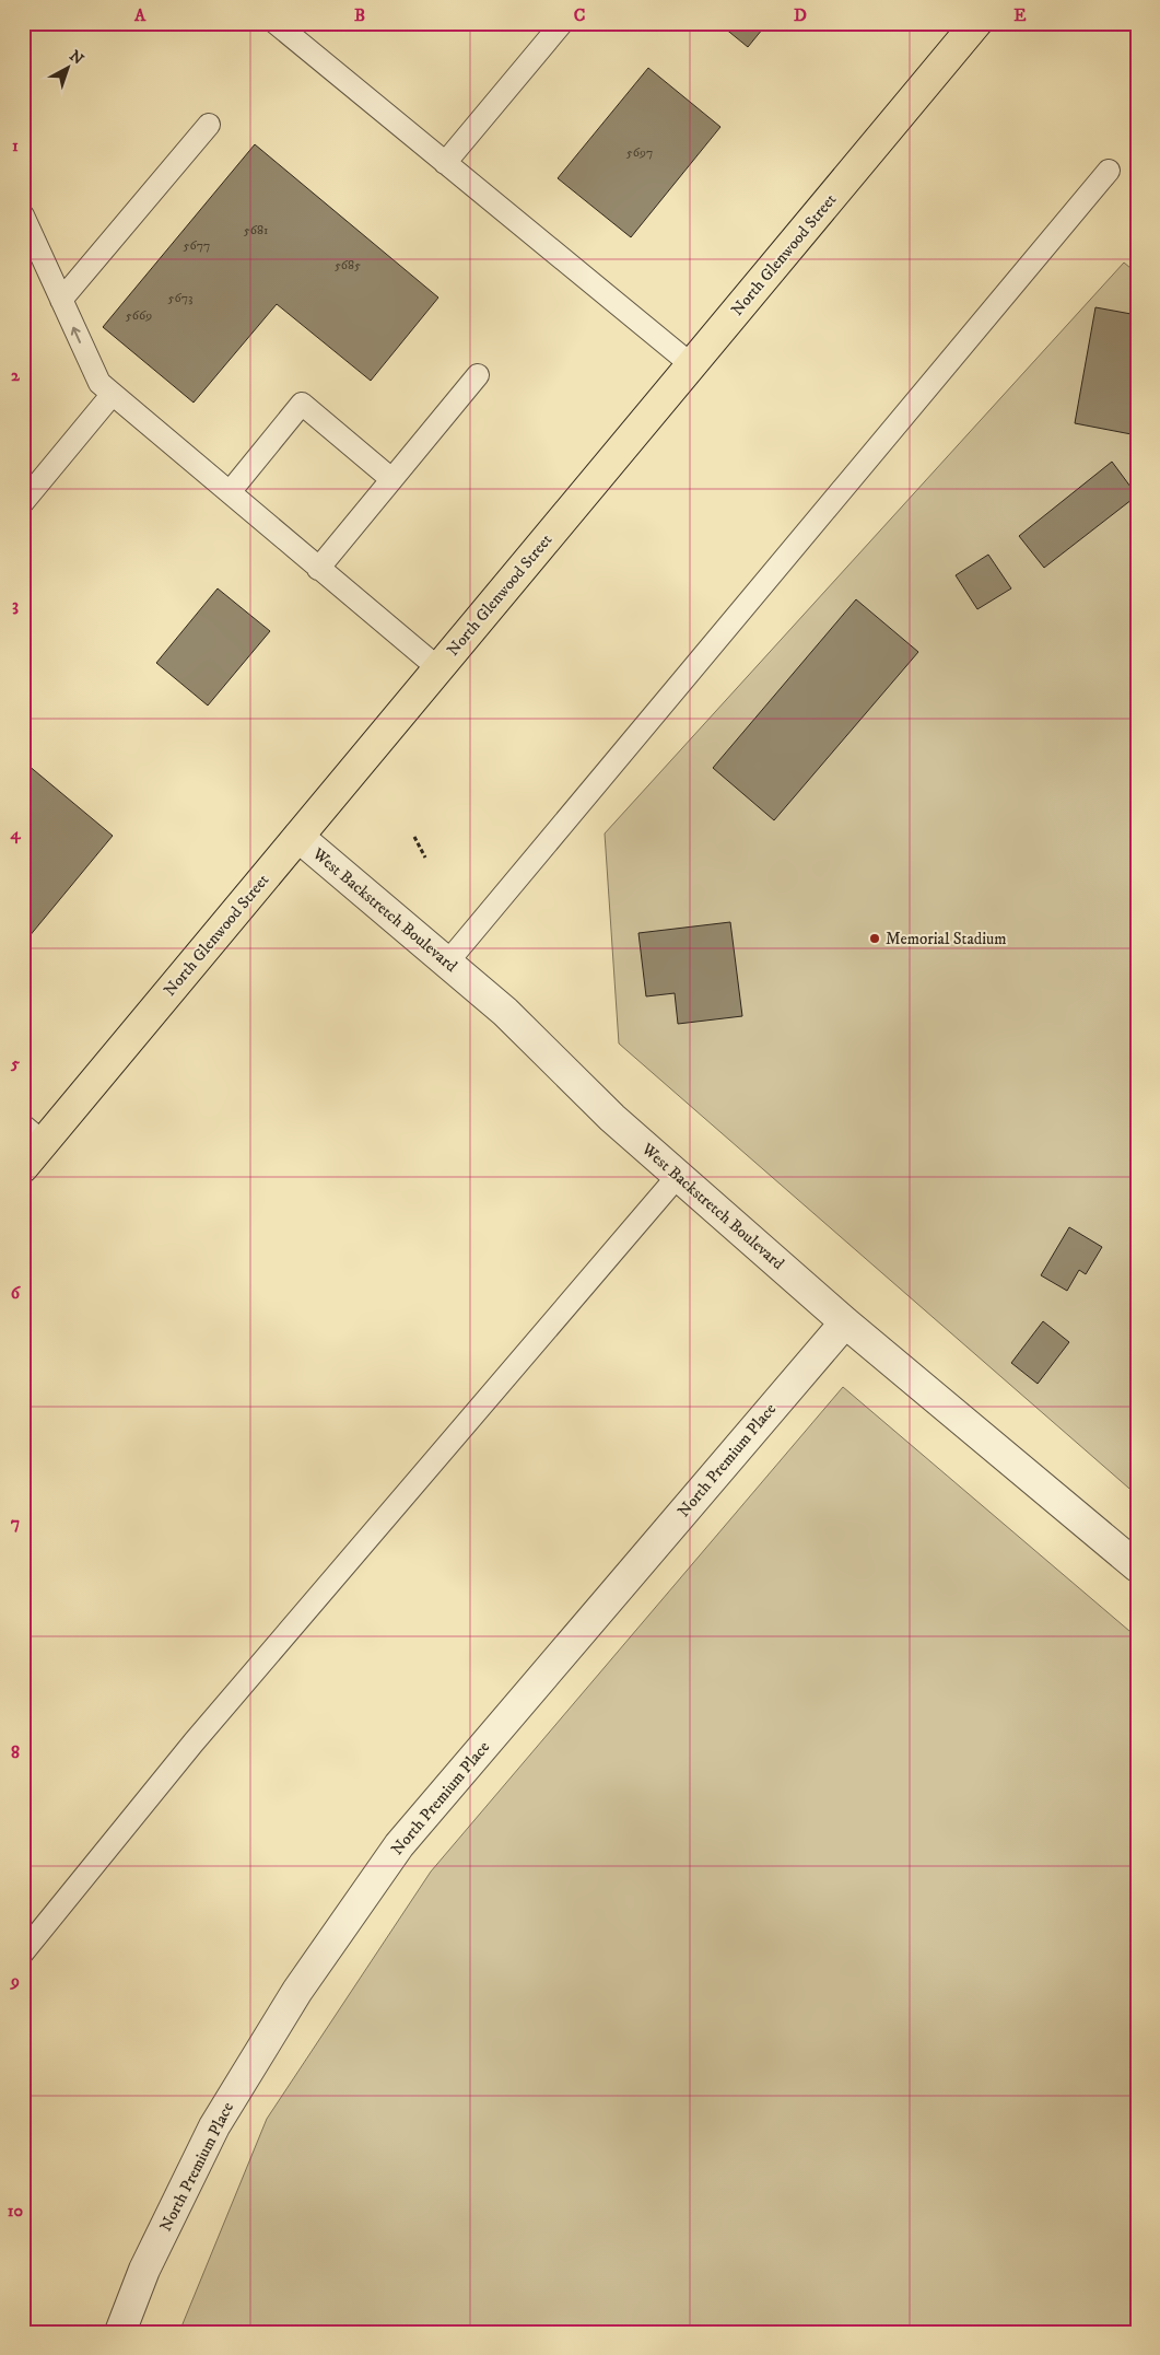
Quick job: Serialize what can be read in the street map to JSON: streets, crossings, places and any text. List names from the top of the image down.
{
  "streets": {
    "main road": ["North Glenwood Street"],
    "street": ["West Backstretch Boulevard", "North Premium Place"]
  },
  "crossings": [
    ["North Glenwood Street", "West Backstretch Boulevard"],
    ["West Backstretch Boulevard", "North Premium Place"]
  ],
  "places": ["Memorial Stadium"],
  "house_numbers": [
    "5697",
    "5681",
    "5677",
    "5685",
    "5673",
    "5669"
  ],
  "north": "top right",
  "grid": {
    "columns": [
      "A",
      "B",
      "C",
      "D",
      "E"
    ],
    "rows": [
      "1",
      "2",
      "3",
      "4",
      "5",
      "6",
      "7",
      "8",
      "9",
      "10"
    ]
  }
}
